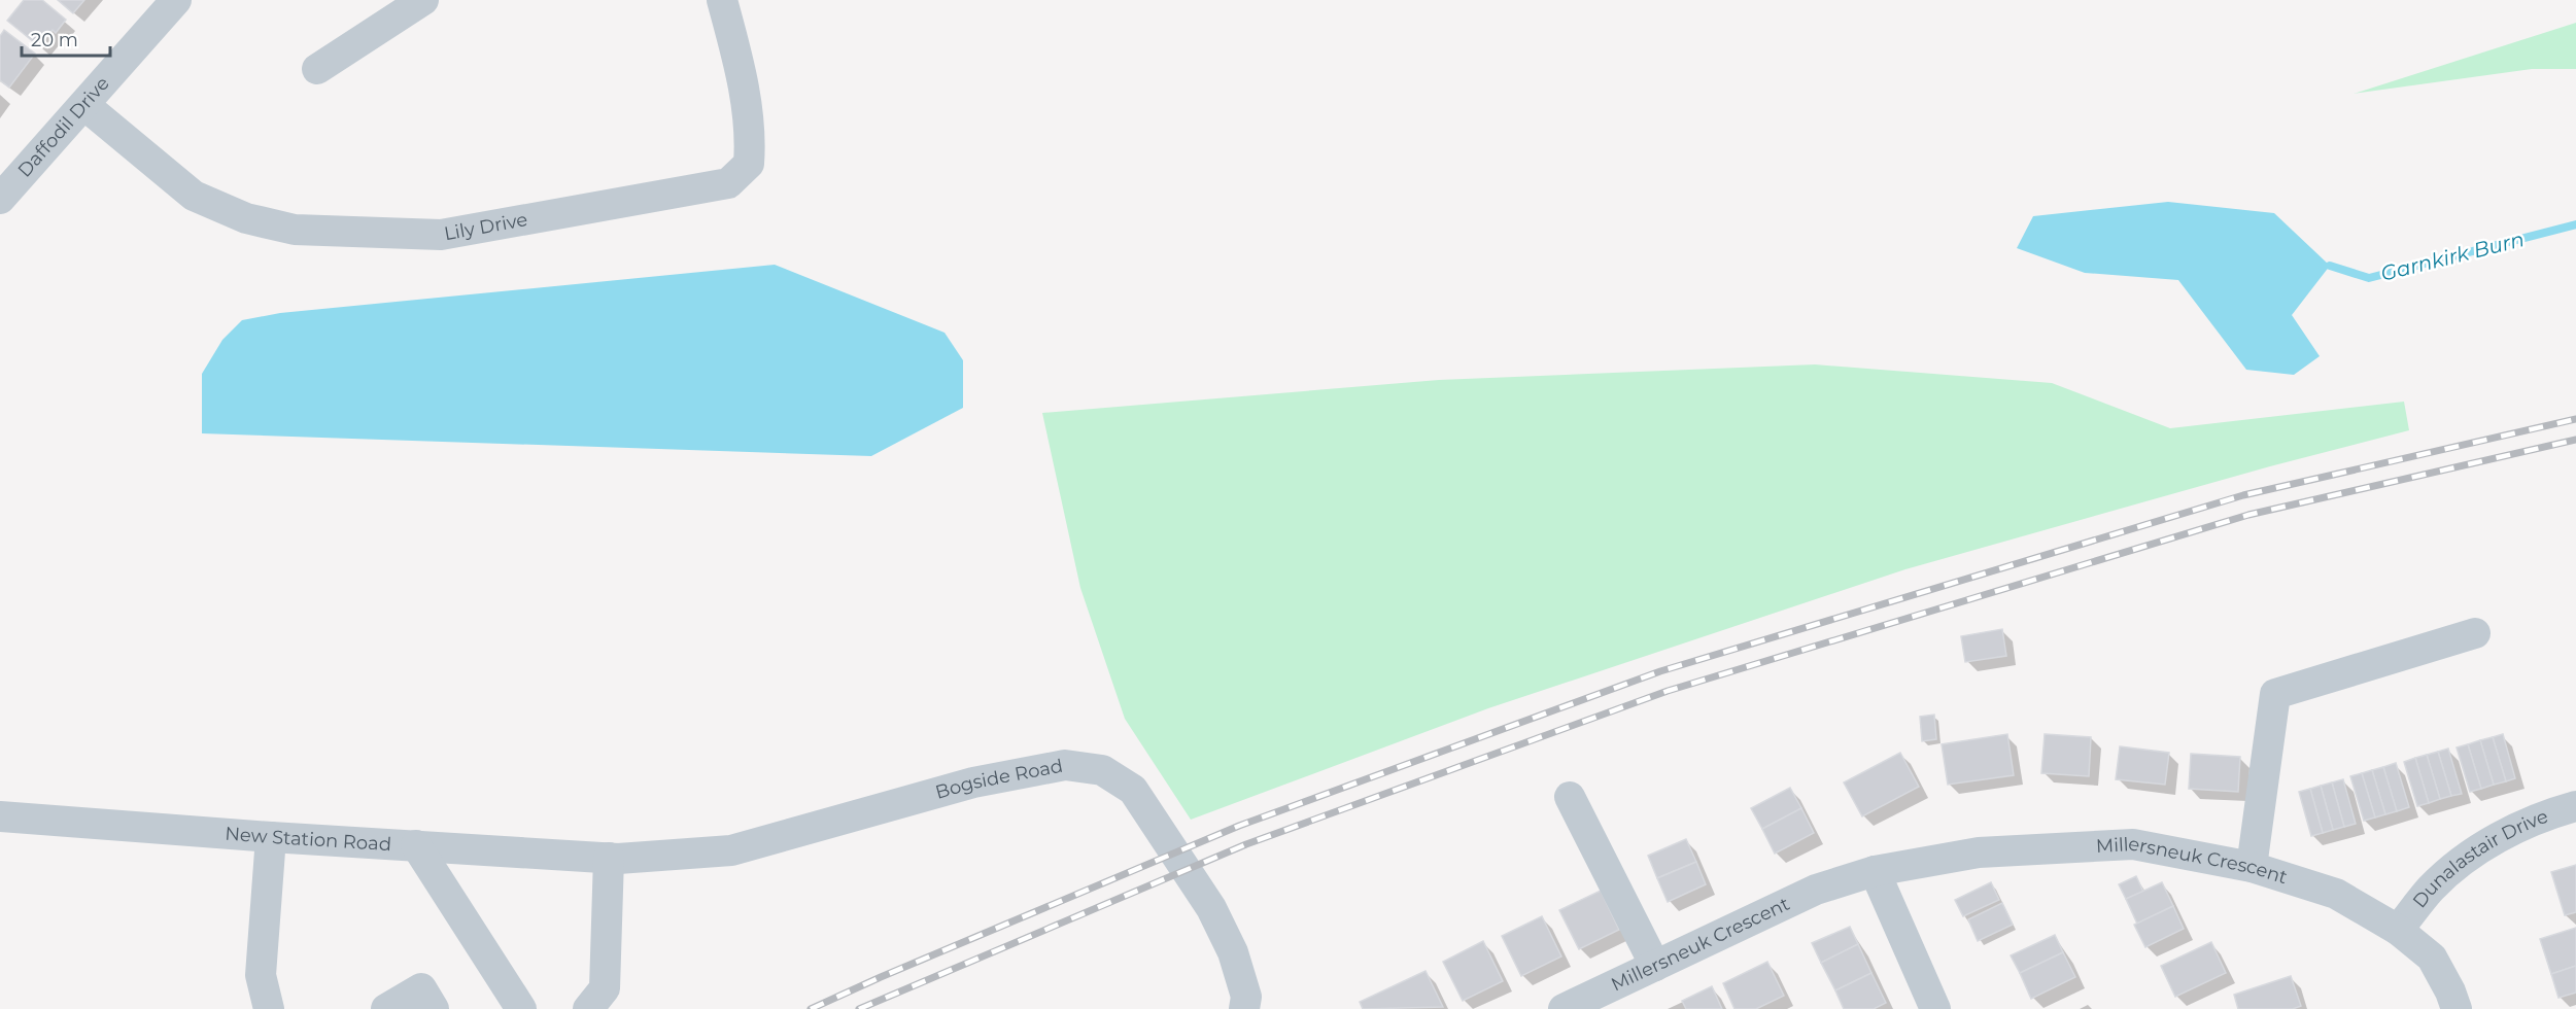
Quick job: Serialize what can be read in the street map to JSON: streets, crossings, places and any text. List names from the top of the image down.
{
  "streets": {
    "street": [
      "Daffodil Drive",
      "Lily Drive",
      "Bogside Road",
      "New Station Road",
      "Millersneuk Crescent",
      "Dunalastair Drive"
    ]
  },
  "crossings": [
    ["Daffodil Drive", "Lily Drive"],
    ["Bogside Road", "New Station Road"],
    ["Millersneuk Crescent", "Dunalastair Drive"]
  ],
  "water": ["Garnkirk Burn"],
  "scale_bar": "20 m"
}
